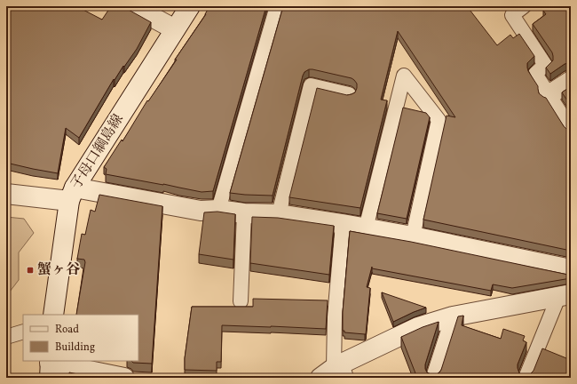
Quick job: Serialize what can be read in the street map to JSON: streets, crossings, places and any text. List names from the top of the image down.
{
  "streets": {
    "street": ["子母口綱島線"]
  },
  "places": {
    "transit": ["蟹ヶ谷"]
  },
  "legend": ["Road", "Building"]
}
